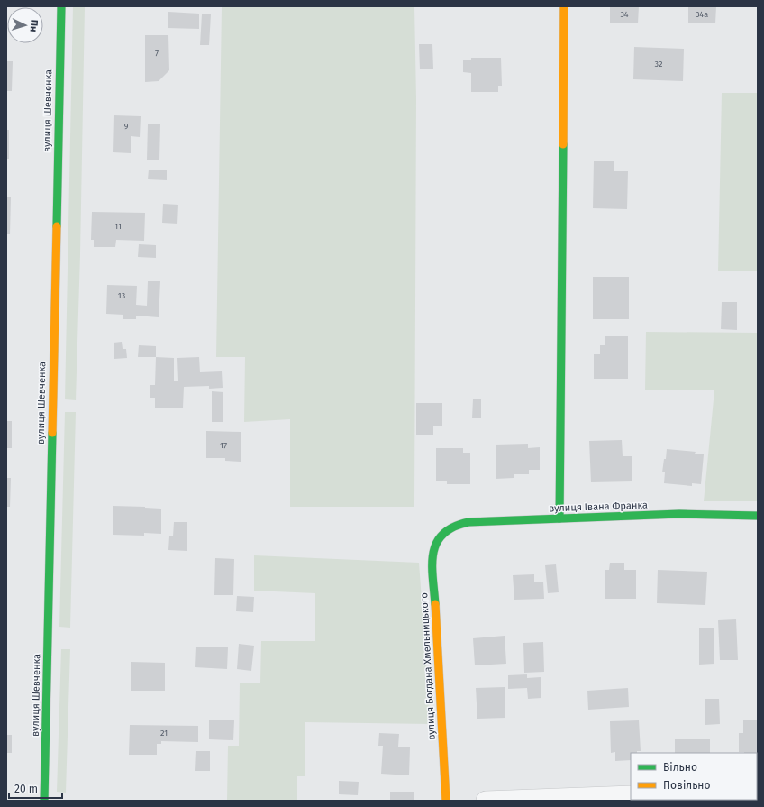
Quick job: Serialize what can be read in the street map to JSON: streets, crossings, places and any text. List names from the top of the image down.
{
  "streets": {
    "street": ["вулиця Шевченка", "вулиця Івана Франка", "вулиця Богдана Хмельницького"]
  },
  "crossings": [
    ["вулиця Івана Франка", "вулиця Богдана Хмельницького"]
  ],
  "house_numbers": [
    "34",
    "34а",
    "7",
    "32",
    "9",
    "11",
    "13",
    "17",
    "21"
  ],
  "legend": ["Вільно", "Повільно"],
  "scale_bar": "20 m",
  "north": "right"
}
